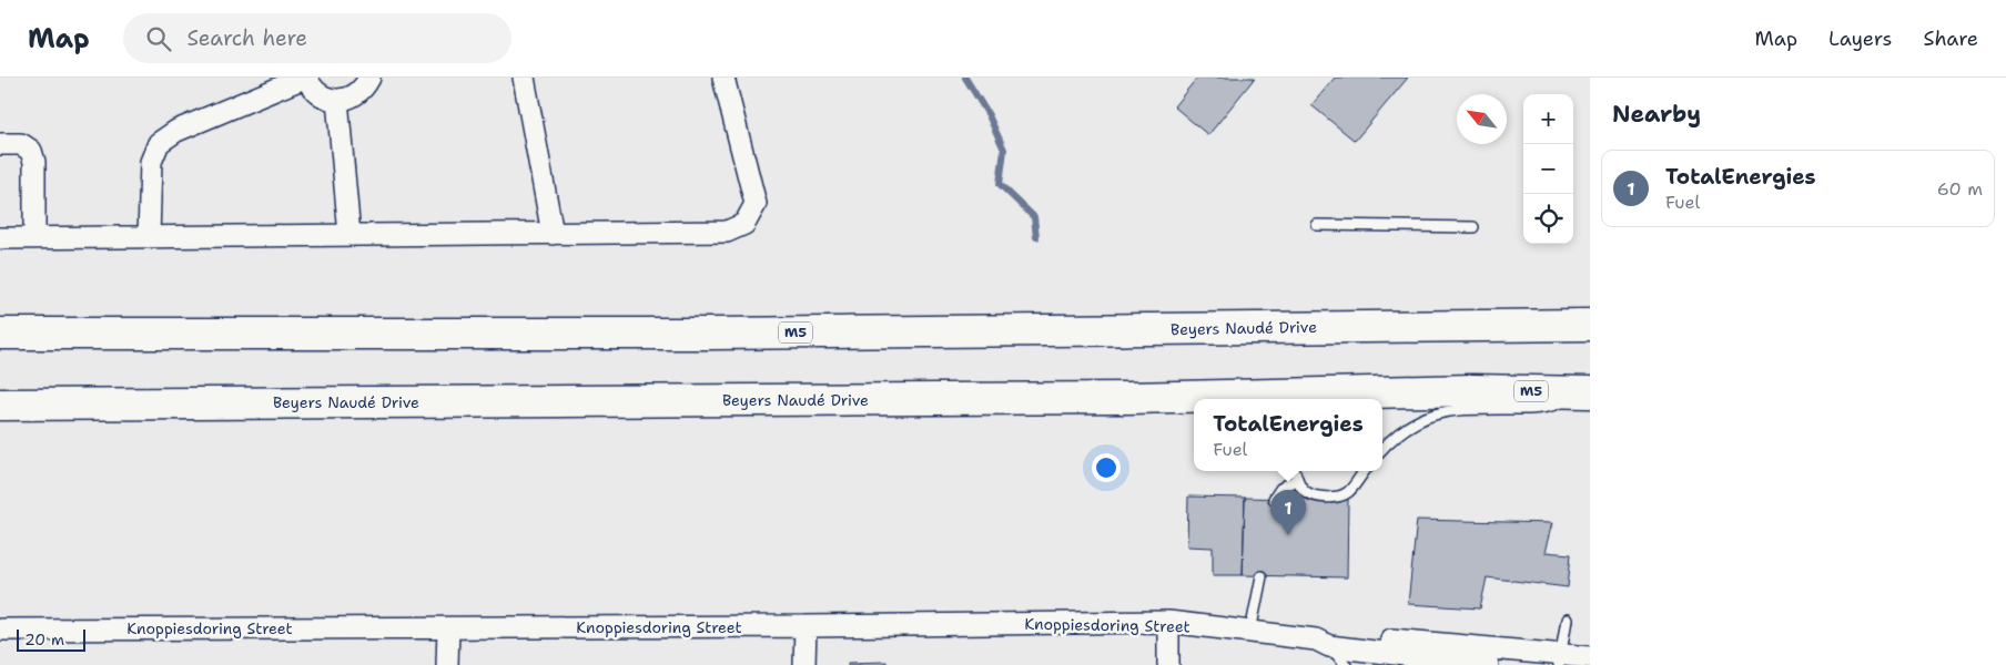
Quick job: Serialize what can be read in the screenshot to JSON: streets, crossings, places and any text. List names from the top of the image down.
{
  "streets": {
    "main road": ["Beyers Naudé Drive", "M5"],
    "street": ["Knoppiesdoring Street"]
  },
  "scale_bar": "20 m",
  "north": "top left",
  "page": {
    "header": "Map",
    "search": "Search here",
    "nav": ["Map", "Layers", "Share"],
    "heading": "Nearby",
    "map_buttons": ["+", "−"],
    "list": [
      {
        "mark": "1",
        "name": "TotalEnergies",
        "note": "Fuel",
        "value": "60 m"
      }
    ],
    "popup": ["TotalEnergies", "Fuel"],
    "pins": "1",
    "scale": "20 m"
  }
}
